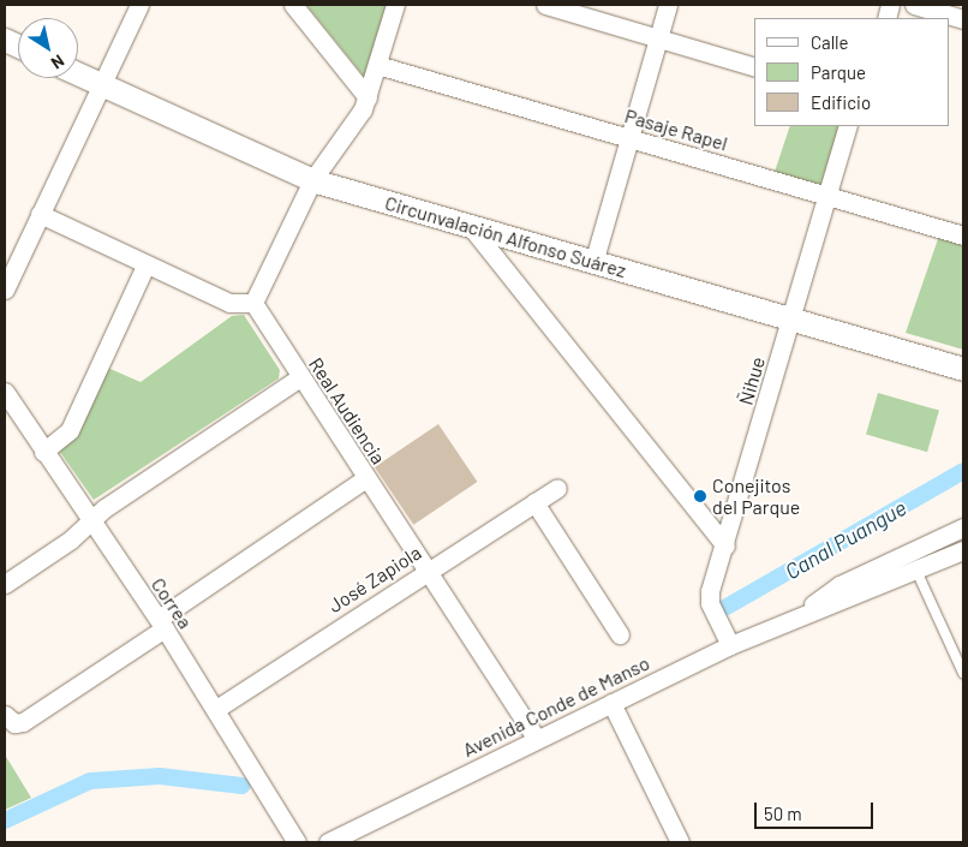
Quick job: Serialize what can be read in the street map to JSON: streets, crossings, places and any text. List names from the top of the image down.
{
  "streets": {
    "street": [
      "Pasaje Rapel",
      "Circunvalación Alfonso Suárez",
      "Ñihue",
      "Real Audiencia",
      "José Zapiola",
      "Correa",
      "Avenida Conde de Manso"
    ]
  },
  "crossings": [
    ["Pasaje Rapel", "Ñihue"],
    ["Circunvalación Alfonso Suárez", "Ñihue"],
    ["Ñihue", "Avenida Conde de Manso"],
    ["Real Audiencia", "José Zapiola"],
    ["Real Audiencia", "Avenida Conde de Manso"],
    ["José Zapiola", "Correa"]
  ],
  "water": ["Canal Puangue"],
  "places": ["Conejitos del Parque"],
  "legend": ["Calle", "Parque", "Edificio"],
  "scale_bar": "50 m",
  "north": "bottom right"
}
